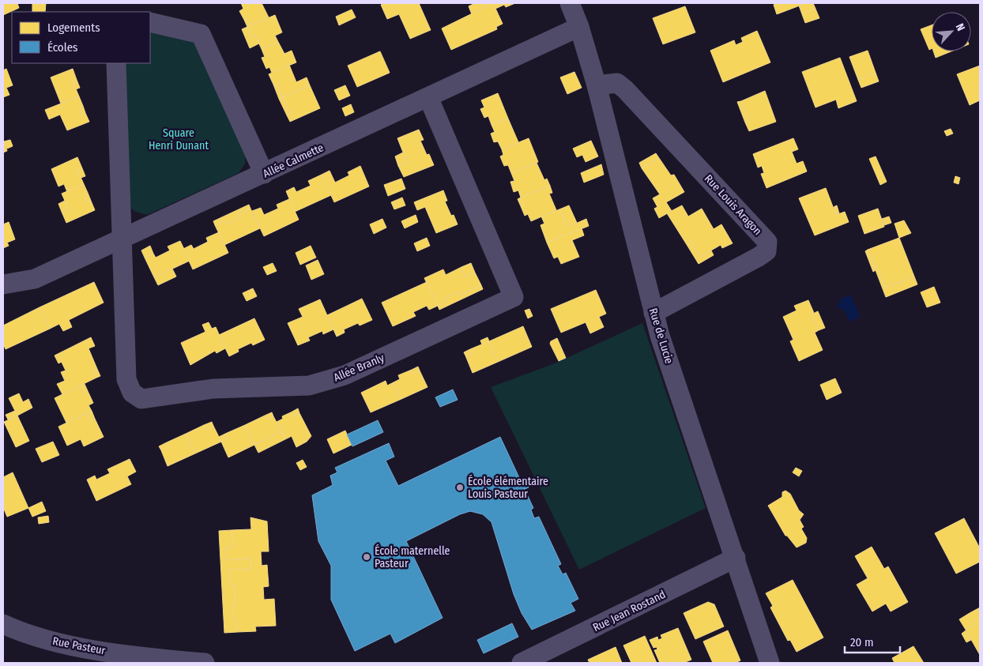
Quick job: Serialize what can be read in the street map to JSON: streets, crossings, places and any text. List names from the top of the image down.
{
  "streets": {
    "street": [
      "Allée Calmette",
      "Rue Louis Aragon",
      "Rue de Lucie",
      "Allée Branly",
      "Rue Jean Rostand",
      "Rue Pasteur"
    ]
  },
  "crossings": [
    ["Allée Calmette", "Rue de Lucie"],
    ["Allée Calmette", "Allée Branly"],
    ["Rue Louis Aragon", "Rue de Lucie"],
    ["Rue de Lucie", "Rue Jean Rostand"]
  ],
  "parks": ["Square Henri Dunant"],
  "places": ["École élémentaire Louis Pasteur", "École maternelle Pasteur"],
  "legend": ["Logements", "Écoles"],
  "scale_bar": "20 m",
  "north": "top right"
}
